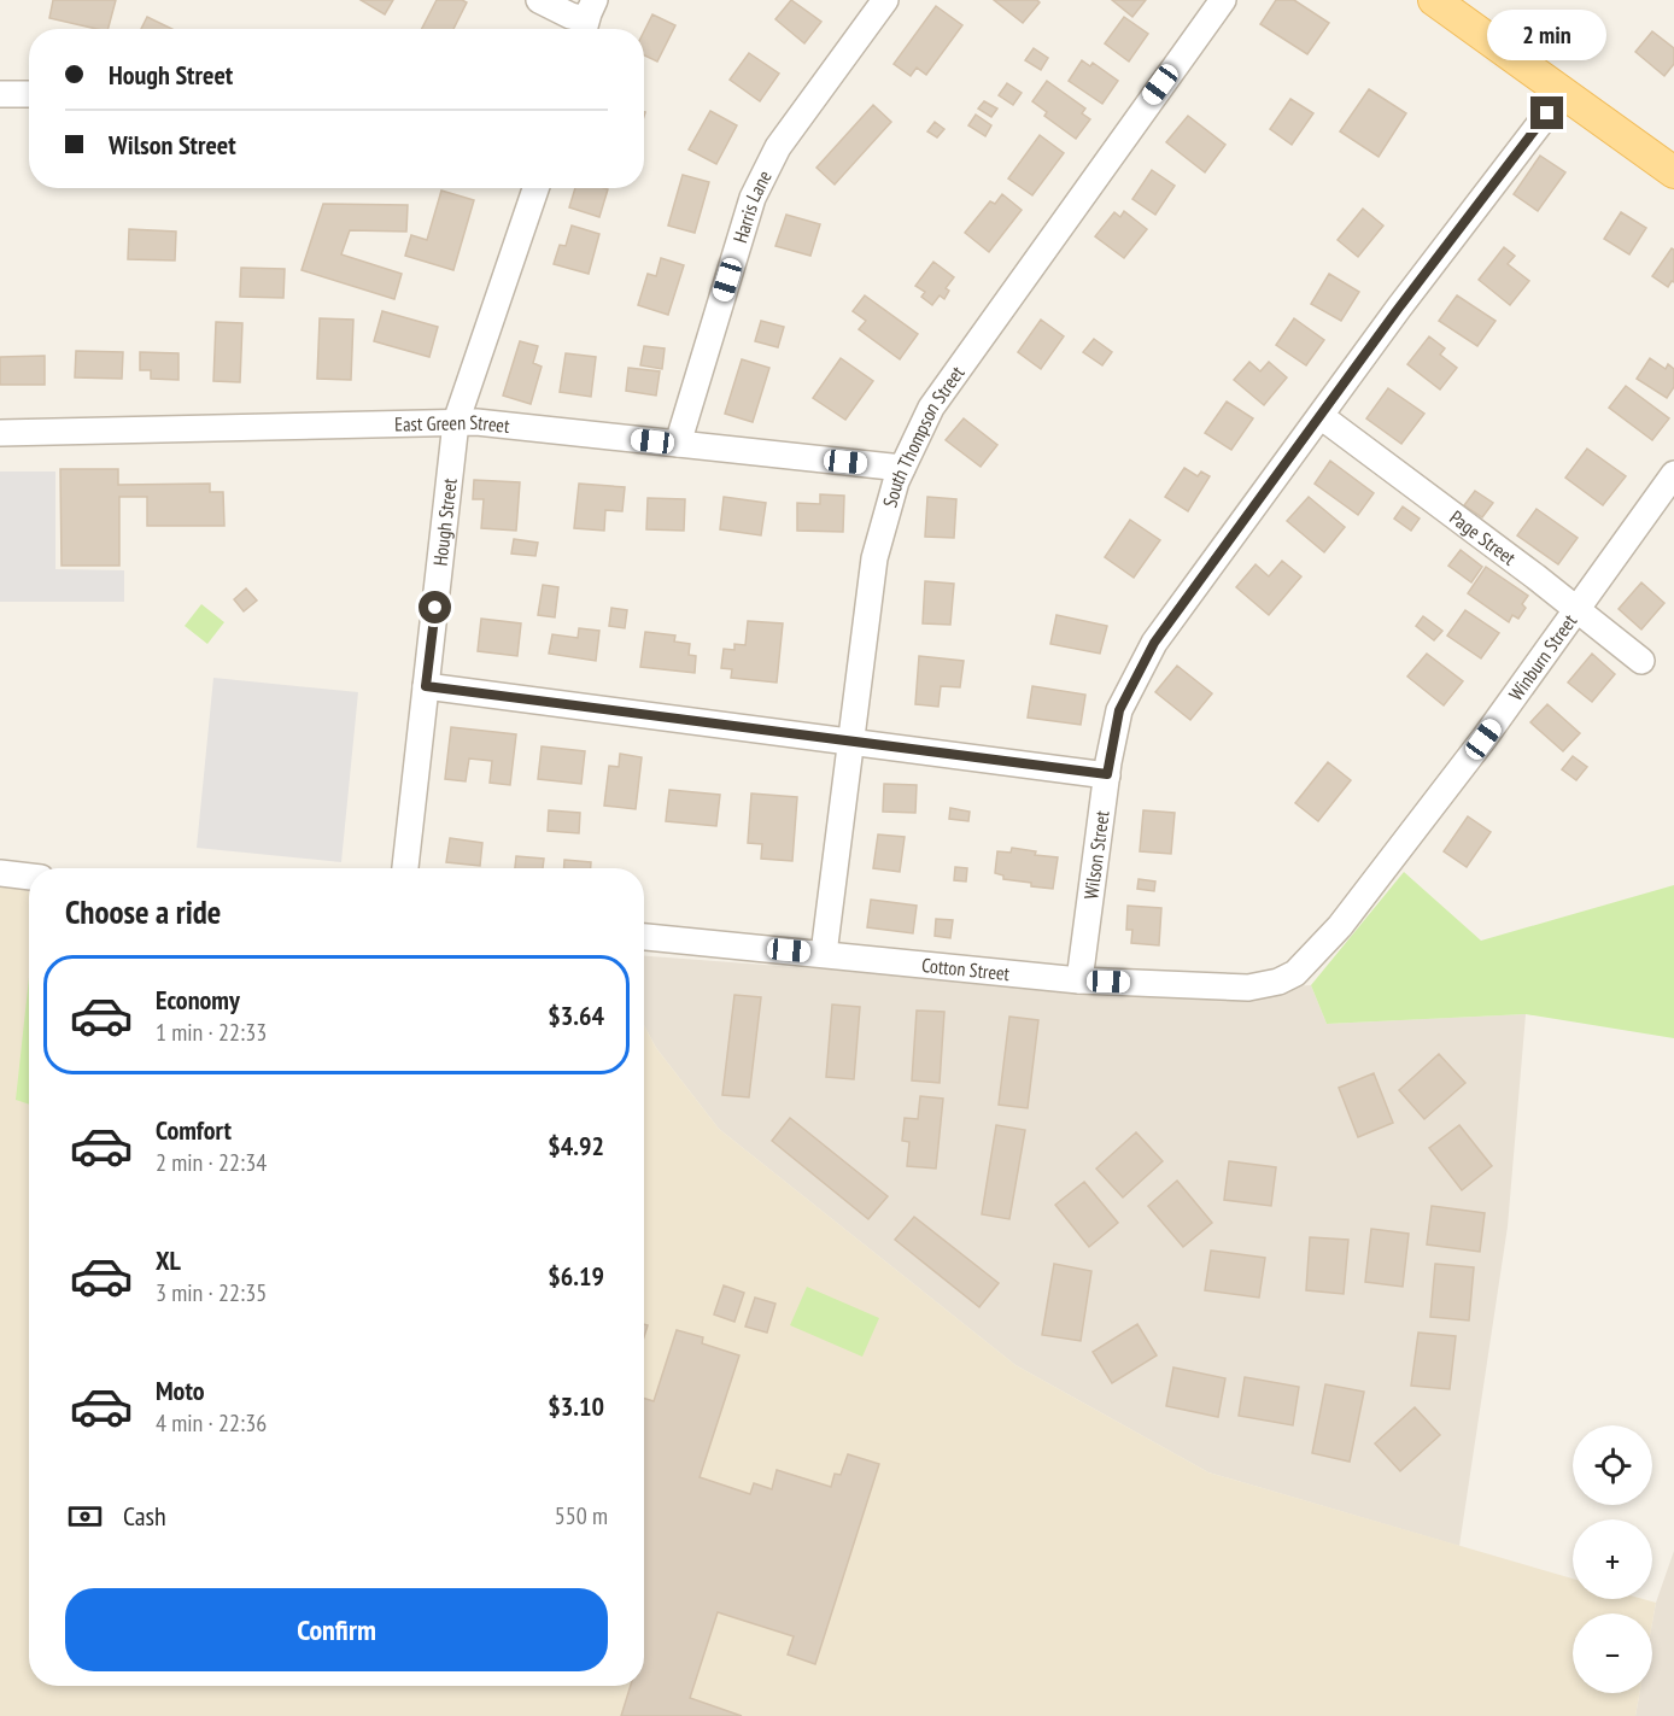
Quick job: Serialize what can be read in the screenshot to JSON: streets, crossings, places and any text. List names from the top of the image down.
{
  "streets": {
    "street": [
      "Harris Lane",
      "East Green Street",
      "South Thompson Street",
      "Hough Street",
      "Page Street",
      "Winburn Street",
      "Wilson Street",
      "Cotton Street"
    ]
  },
  "crossings": [
    ["Harris Lane", "East Green Street"],
    ["East Green Street", "South Thompson Street"],
    ["East Green Street", "Hough Street"],
    ["South Thompson Street", "Cotton Street"],
    ["Page Street", "Winburn Street"],
    ["Page Street", "Wilson Street"],
    ["Winburn Street", "Cotton Street"],
    ["Wilson Street", "Cotton Street"]
  ],
  "page": {
    "bubble": "2 min",
    "banner": ["Hough Street", "Wilson Street"],
    "heading": "Choose a ride",
    "list": [
      {
        "name": "Economy",
        "note": "1 min · 22:33",
        "value": "$3.64"
      },
      {
        "name": "Comfort",
        "note": "2 min · 22:34",
        "value": "$4.92"
      },
      {
        "name": "XL",
        "note": "3 min · 22:35",
        "value": "$6.19"
      },
      {
        "name": "Moto",
        "note": "4 min · 22:36",
        "value": "$3.10"
      }
    ],
    "map_buttons": ["+", "−"],
    "pay": ["Cash", "550 m"],
    "buttons": "Confirm"
  }
}
